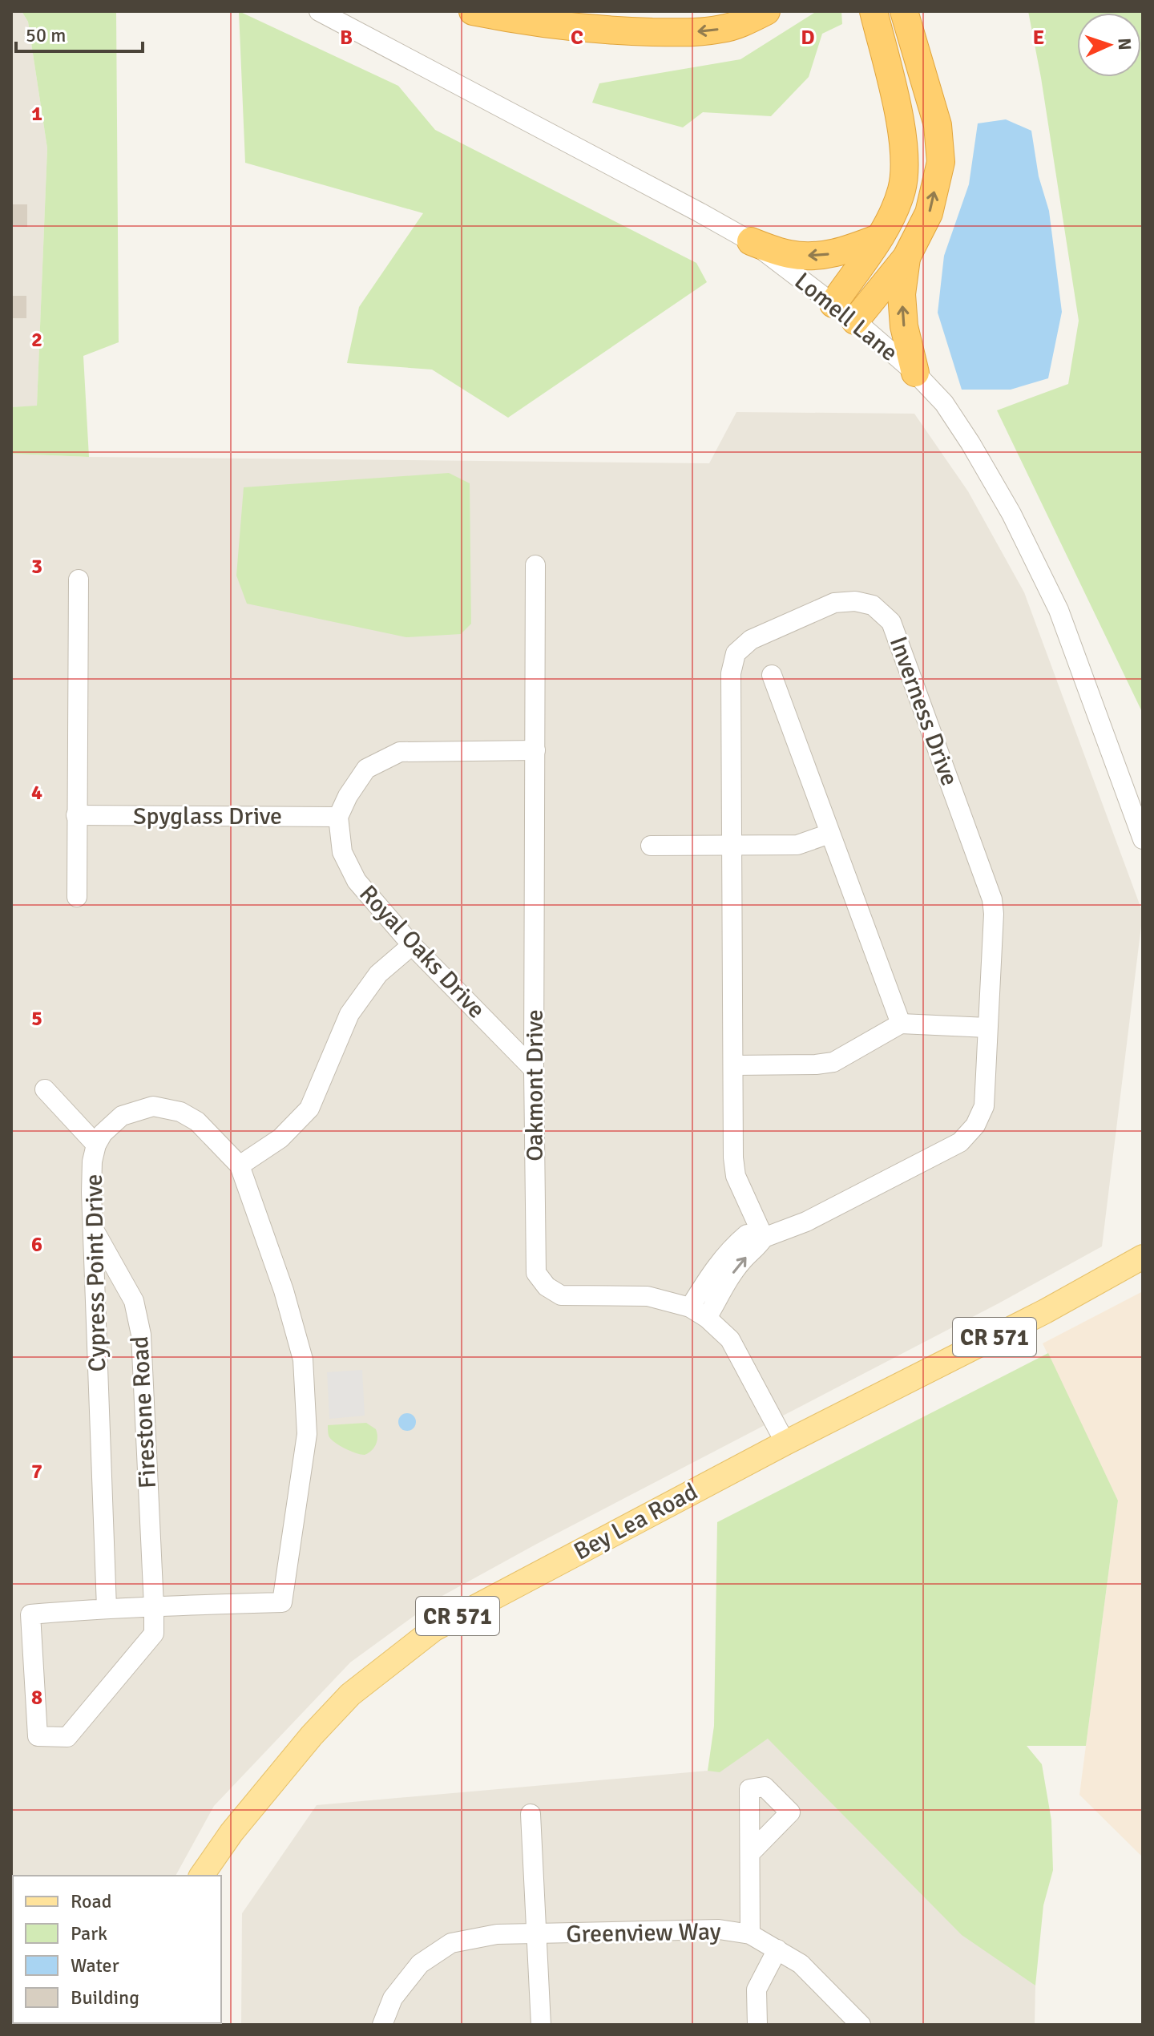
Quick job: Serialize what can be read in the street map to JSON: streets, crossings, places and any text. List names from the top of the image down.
{
  "streets": {
    "main road": ["CR 571", "Bey Lea Road"],
    "street": [
      "Lomell Lane",
      "Inverness Drive",
      "Spyglass Drive",
      "Royal Oaks Drive",
      "Oakmont Drive",
      "Cypress Point Drive",
      "Firestone Road",
      "Greenview Way"
    ]
  },
  "crossings": [
    ["Inverness Drive", "Oakmont Drive"],
    ["Spyglass Drive", "Royal Oaks Drive"],
    ["Royal Oaks Drive", "Oakmont Drive"],
    ["Oakmont Drive", "Bey Lea Road"],
    ["Cypress Point Drive", "Firestone Road"]
  ],
  "legend": [
    "Road",
    "Park",
    "Water",
    "Building"
  ],
  "scale_bar": "50 m",
  "north": "right",
  "grid": {
    "columns": [
      "B",
      "C",
      "D",
      "E"
    ],
    "rows": [
      "1",
      "2",
      "3",
      "4",
      "5",
      "6",
      "7",
      "8"
    ]
  }
}
